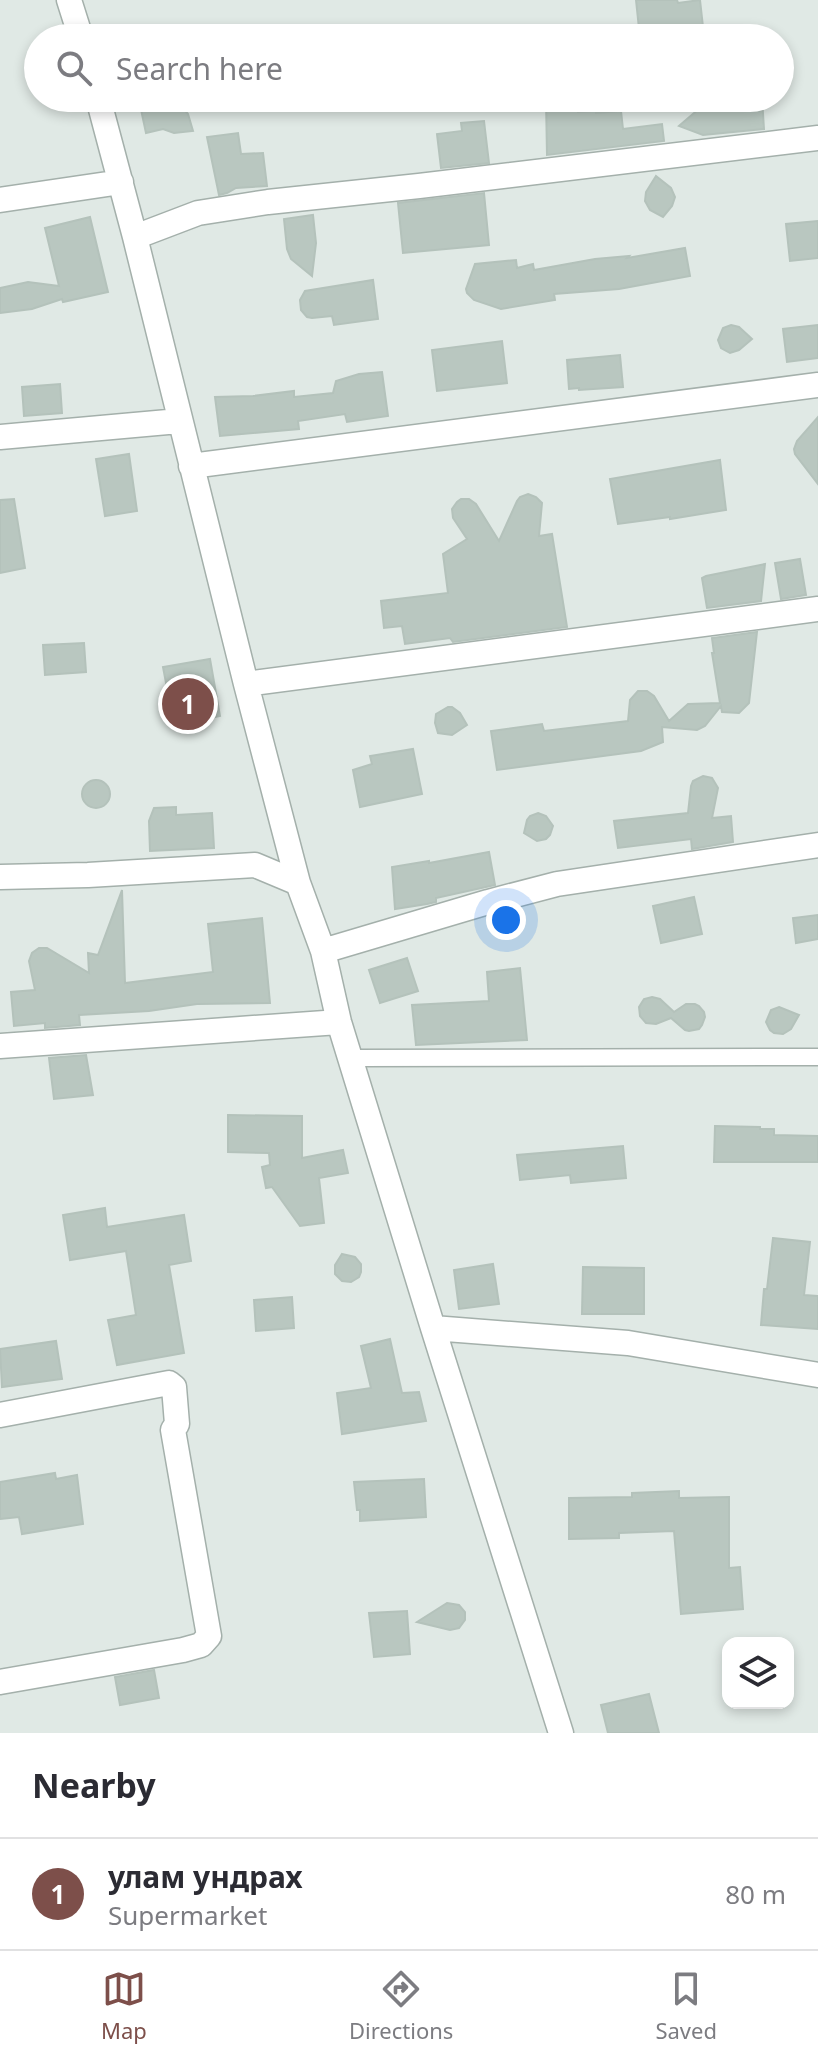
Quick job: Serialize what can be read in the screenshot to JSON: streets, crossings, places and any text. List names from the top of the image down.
{
  "page": {
    "search": "Search here",
    "pins": "1",
    "heading": "Nearby",
    "list": [
      {
        "mark": "1",
        "name": "улам ундрах",
        "note": "Supermarket",
        "value": "80 m"
      }
    ],
    "nav": ["Map", "Directions", "Saved"]
  }
}
